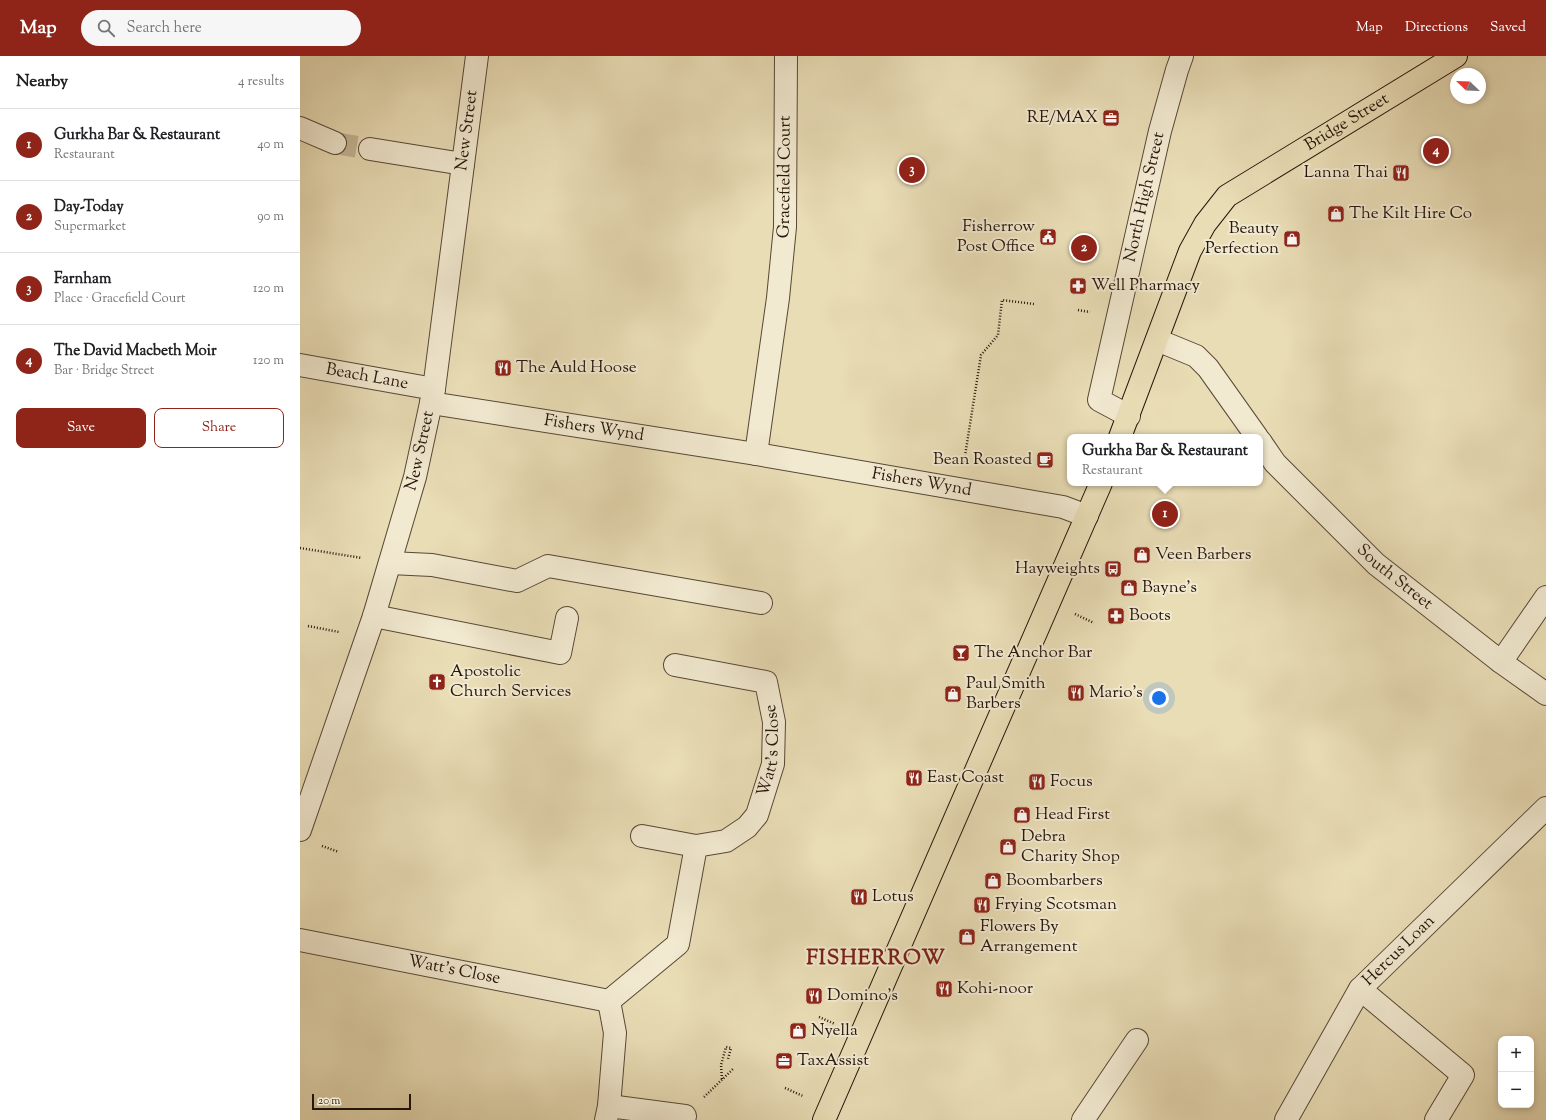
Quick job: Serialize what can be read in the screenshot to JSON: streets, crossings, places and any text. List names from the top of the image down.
{
  "streets": {
    "main road": ["Bridge Street"],
    "street": [
      "New Street",
      "Gracefield Court",
      "North High Street",
      "Beach Lane",
      "Fishers Wynd",
      "South Street",
      "Watt's Close",
      "Hercus Loan"
    ]
  },
  "crossings": [
    ["New Street", "Beach Lane"],
    ["New Street", "Fishers Wynd"],
    ["Gracefield Court", "Fishers Wynd"],
    ["Beach Lane", "Fishers Wynd"]
  ],
  "districts": ["FISHERROW"],
  "places": {
    "office": ["RE/MAX", "TaxAssist"],
    "restaurant": [
      "Lanna Thai",
      "The Auld Hoose",
      "Mario's",
      "East Coast",
      "Focus",
      "Lotus",
      "Frying Scotsman",
      "Kohi-noor",
      "Domino's"
    ],
    "shop": [
      "The Kilt Hire Co",
      "Beauty Perfection",
      "Veen Barbers",
      "Bayne's",
      "Paul Smith Barbers",
      "Head First",
      "Debra Charity Shop",
      "Boombarbers",
      "Flowers By Arrangement",
      "Nyella"
    ],
    "public building": ["Fisherrow Post Office"],
    "pharmacy": ["Well Pharmacy", "Boots"],
    "cafe": ["Bean Roasted"],
    "bus stop": ["Hayweights"],
    "bar": ["The Anchor Bar"],
    "church": ["Apostolic Church Services"]
  },
  "scale_bar": "20 m",
  "north": "top left",
  "page": {
    "header": "Map",
    "search": "Search here",
    "nav": ["Map", "Directions", "Saved"],
    "heading": ["Nearby", "4 results"],
    "list": [
      {
        "mark": "1",
        "name": "Gurkha Bar & Restaurant",
        "note": "Restaurant",
        "value": "40 m"
      },
      {
        "mark": "2",
        "name": "Day-Today",
        "note": "Supermarket",
        "value": "90 m"
      },
      {
        "mark": "3",
        "name": "Farnham",
        "note": "Place · Gracefield Court",
        "value": "120 m"
      },
      {
        "mark": "4",
        "name": "The David Macbeth Moir",
        "note": "Bar · Bridge Street",
        "value": "120 m"
      }
    ],
    "pins": [
      "4",
      "3",
      "2",
      "1"
    ],
    "buttons": ["Save", "Share"],
    "popup": ["Gurkha Bar & Restaurant", "Restaurant"],
    "map_buttons": ["+", "−"],
    "scale": "20 m"
  }
}
